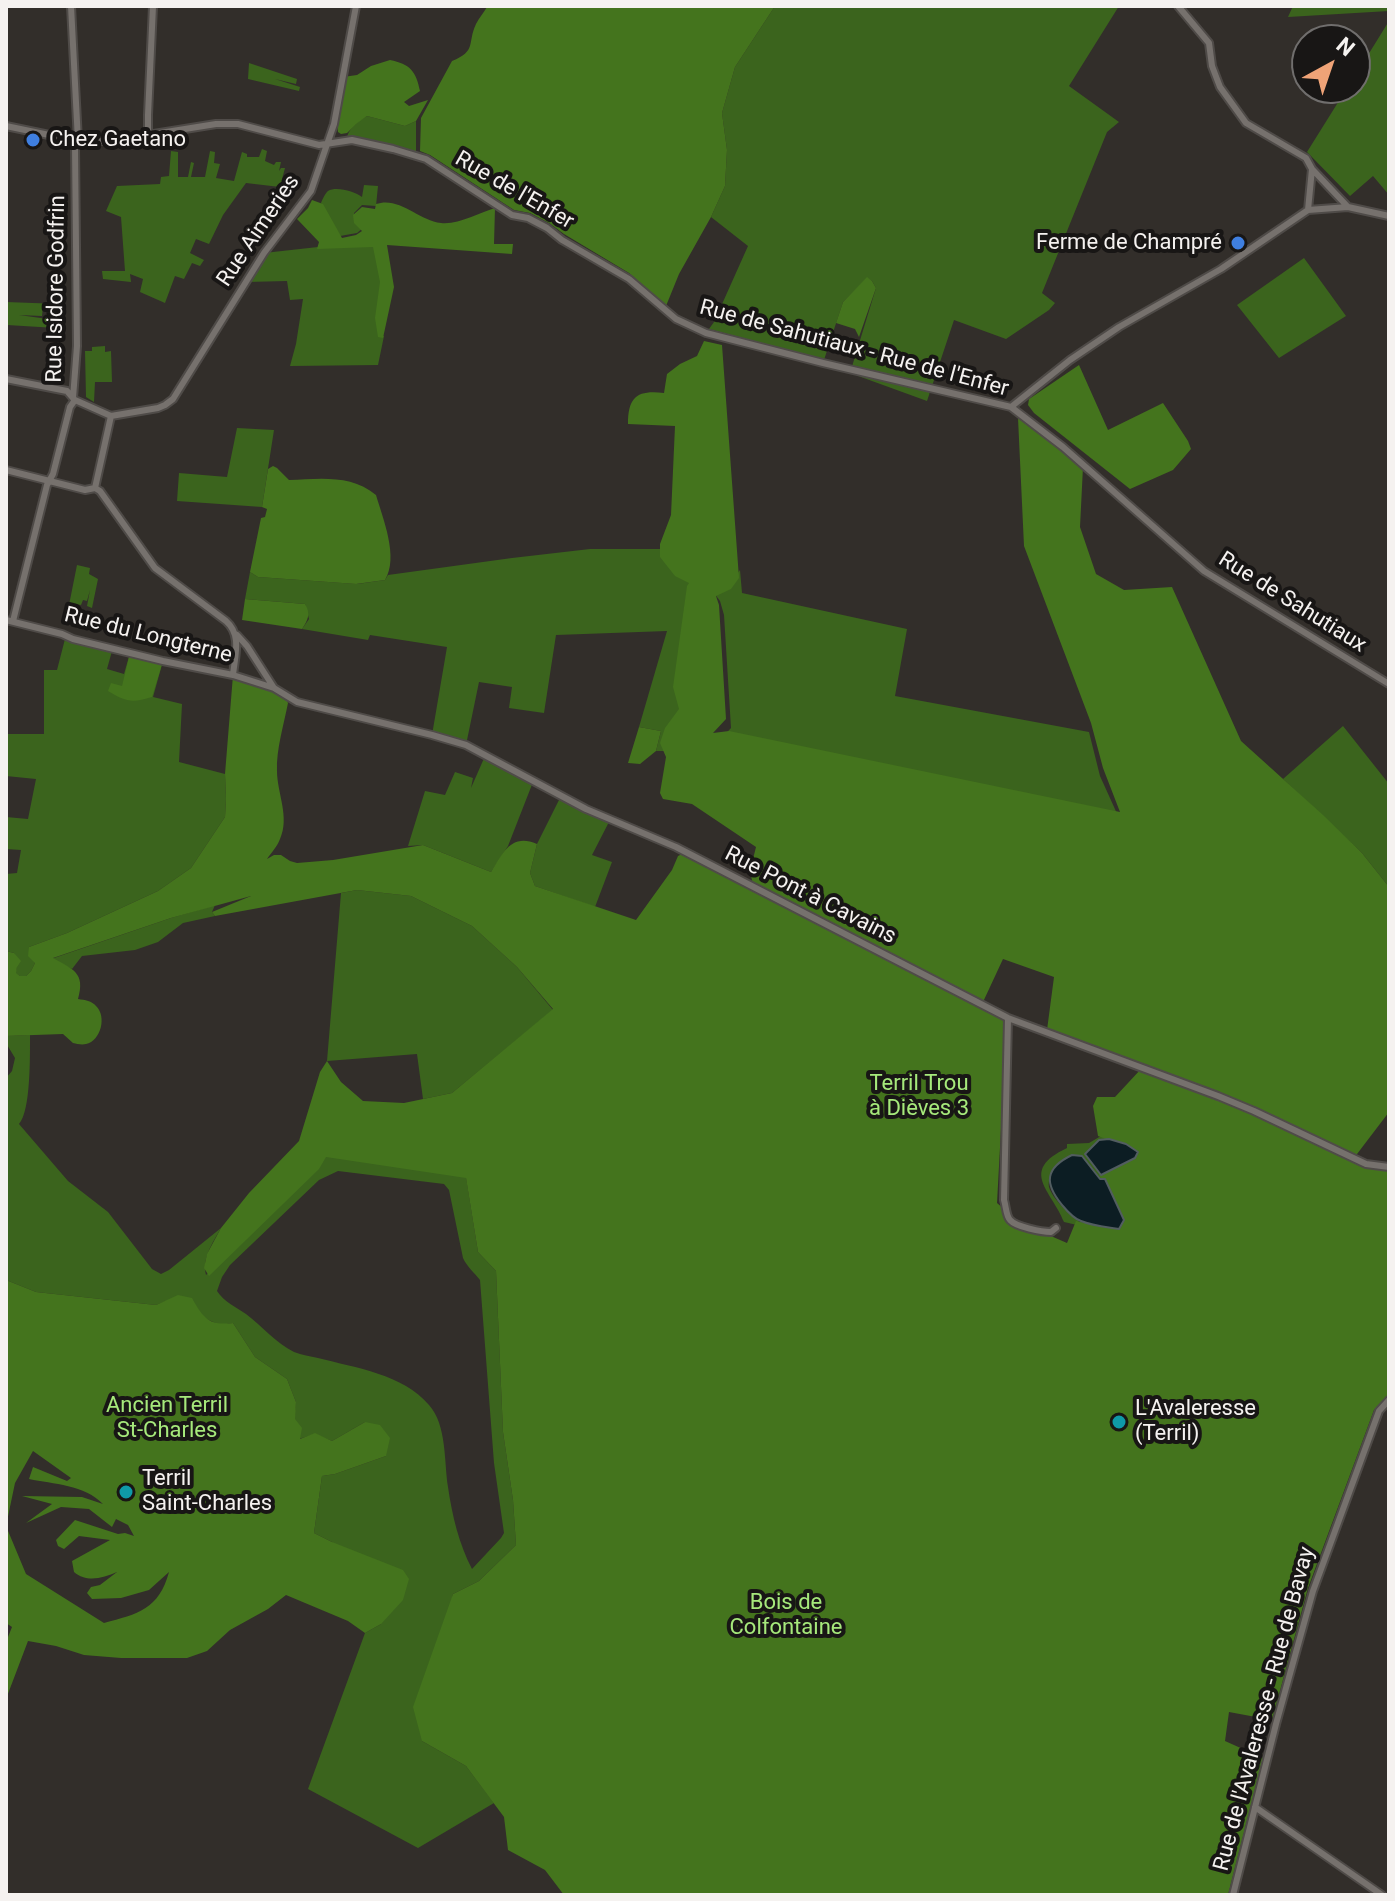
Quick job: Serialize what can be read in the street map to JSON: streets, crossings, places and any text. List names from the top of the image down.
{
  "streets": {
    "street": [
      "Rue de l'Enfer",
      "Rue Aimeries",
      "Rue Isidore Godfrin",
      "Rue de Sahutiaux - Rue de l'Enfer",
      "Rue de Sahutiaux",
      "Rue du Longterne",
      "Rue Pont à Cavains",
      "Rue de l'Avaleresse - Rue de Bavay"
    ]
  },
  "crossings": [
    ["Rue de l'Enfer", "Rue Aimeries"],
    ["Rue de l'Enfer", "Rue Isidore Godfrin"],
    ["Rue de l'Enfer", "Rue de Sahutiaux - Rue de l'Enfer"],
    ["Rue Isidore Godfrin", "Rue du Longterne"],
    ["Rue de Sahutiaux - Rue de l'Enfer", "Rue de Sahutiaux"],
    ["Rue du Longterne", "Rue Pont à Cavains"]
  ],
  "parks": ["Terril Trou à Dièves 3", "Ancien Terril St-Charles", "Bois de Colfontaine"],
  "places": [
    "Chez Gaetano",
    "Ferme de Champré",
    "L'Avaleresse (Terril)",
    "Terril Saint-Charles"
  ],
  "north": "top right"
}
